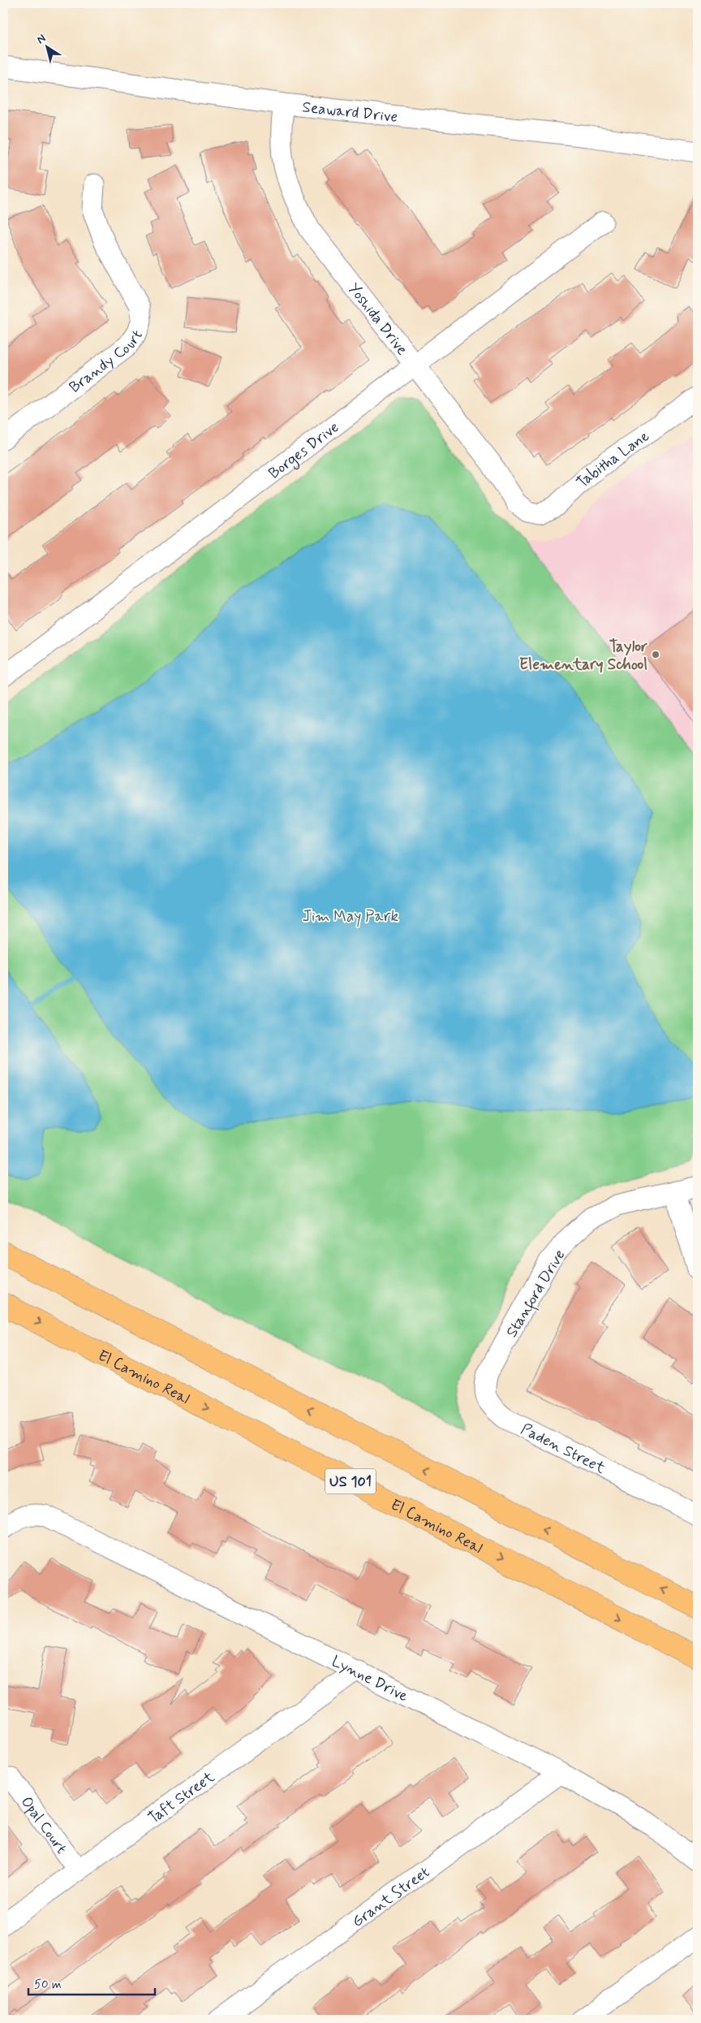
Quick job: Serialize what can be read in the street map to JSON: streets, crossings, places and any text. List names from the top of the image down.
{
  "streets": {
    "highway": ["El Camino Real", "US 101"],
    "street": [
      "Seaward Drive",
      "Yoshida Drive",
      "Brandy Court",
      "Borges Drive",
      "Tabitha Lane",
      "Stanford Drive",
      "Paden Street",
      "Lynne Drive",
      "Taft Street",
      "Opal Court",
      "Grant Street"
    ]
  },
  "crossings": [
    ["Seaward Drive", "Yoshida Drive"],
    ["Yoshida Drive", "Borges Drive"],
    ["Yoshida Drive", "Tabitha Lane"],
    ["Stanford Drive", "Paden Street"],
    ["Lynne Drive", "Taft Street"],
    ["Lynne Drive", "Grant Street"],
    ["Taft Street", "Opal Court"]
  ],
  "parks": ["Jim May Park"],
  "places": ["Taylor Elementary School"],
  "scale_bar": "50 m",
  "north": "top left"
}
